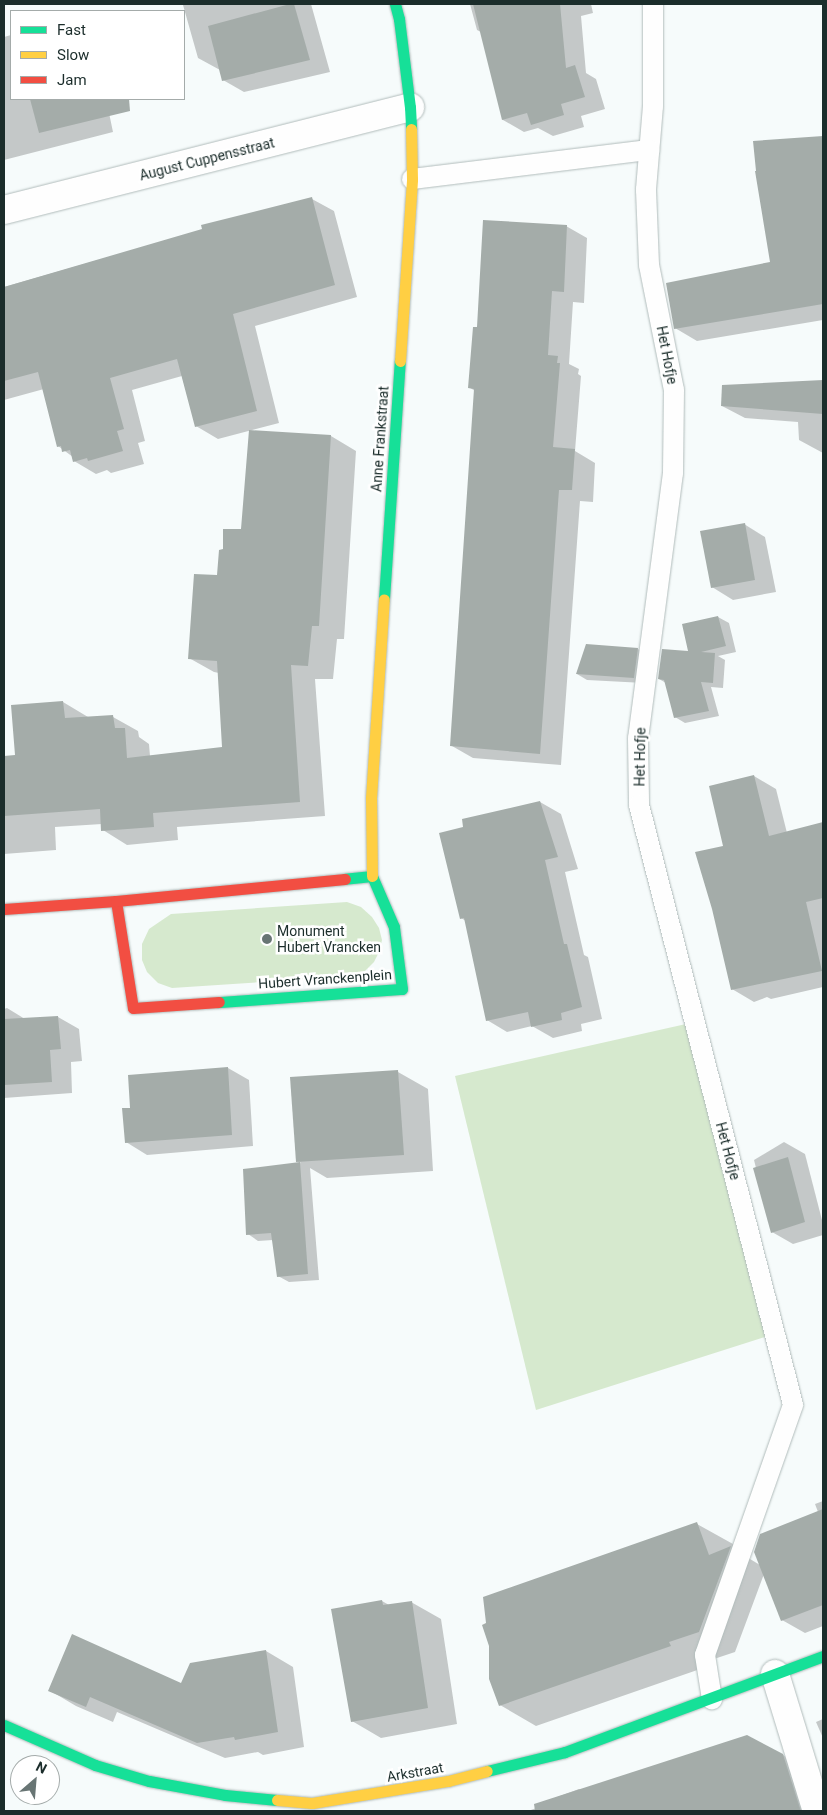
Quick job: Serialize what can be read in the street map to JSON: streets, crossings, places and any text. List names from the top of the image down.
{
  "streets": {
    "street": [
      "August Cuppensstraat",
      "Anne Frankstraat",
      "Hubert Vranckenplein",
      "Arkstraat"
    ],
    "lane": ["Het Hofje"]
  },
  "crossings": [
    ["August Cuppensstraat", "Anne Frankstraat"],
    ["Het Hofje", "Arkstraat"],
    ["Anne Frankstraat", "Hubert Vranckenplein"]
  ],
  "places": ["Monument Hubert Vrancken"],
  "legend": ["Fast", "Slow", "Jam"],
  "north": "top right"
}
